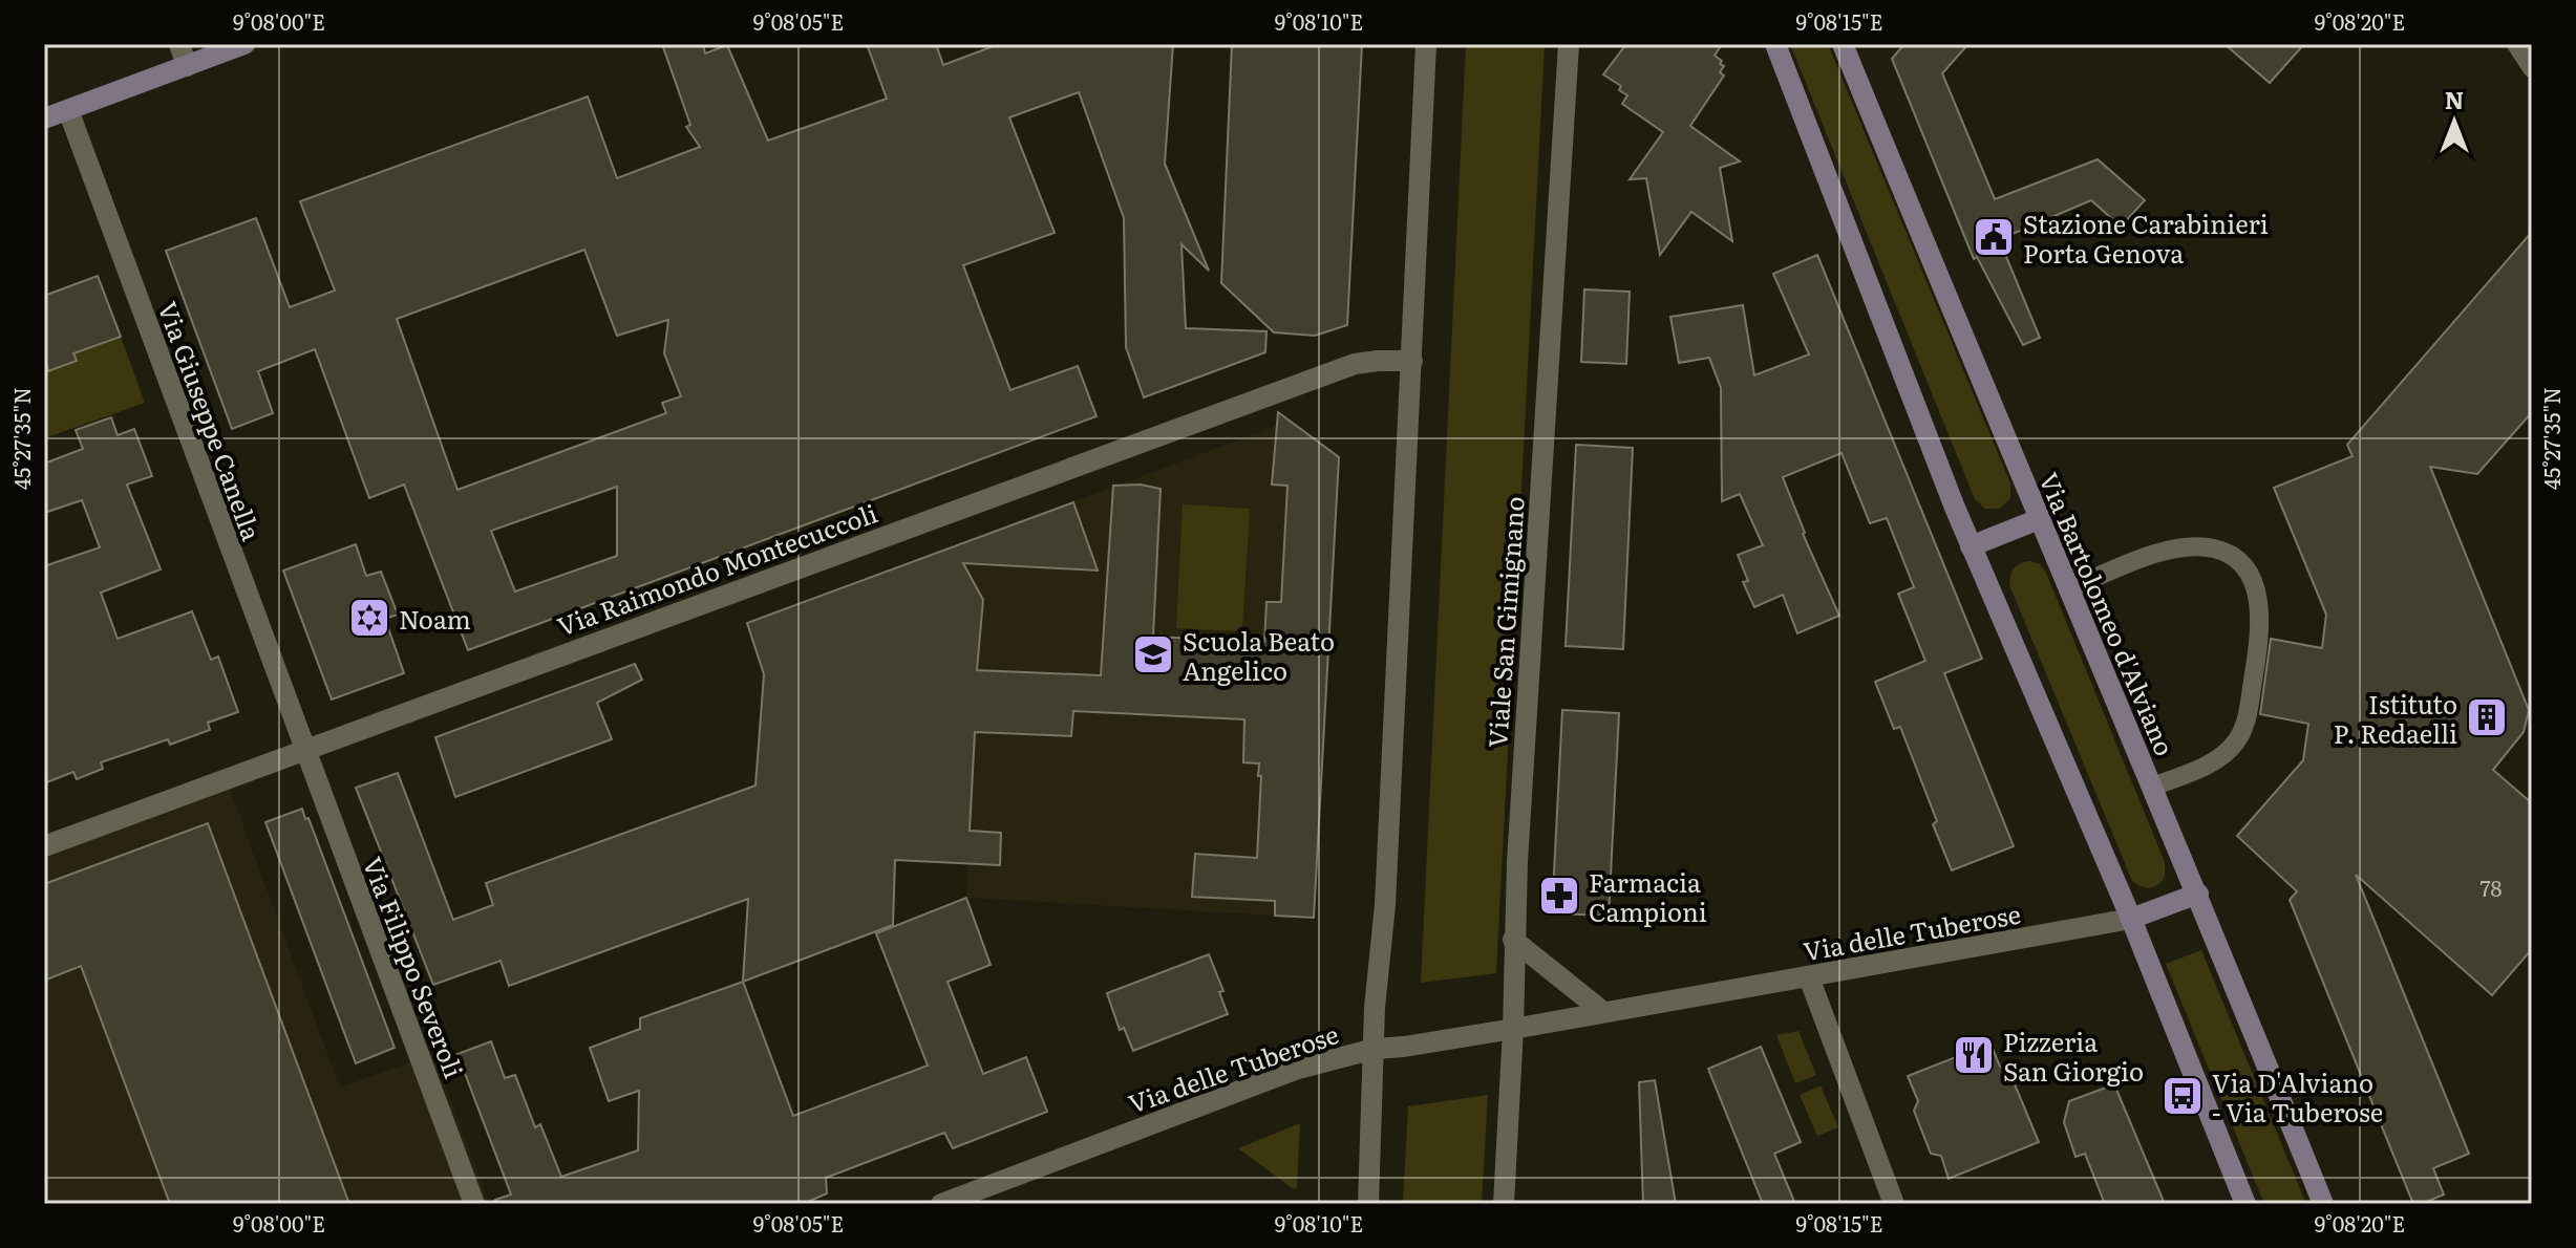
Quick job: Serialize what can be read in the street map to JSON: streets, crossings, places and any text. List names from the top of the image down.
{
  "streets": {
    "main road": ["Via Bartolomeo d'Alviano"],
    "street": [
      "Via Giuseppe Canella",
      "Via Raimondo Montecuccoli",
      "Viale San Gimignano",
      "Via delle Tuberose",
      "Via Filippo Severoli"
    ]
  },
  "crossings": [
    ["Via Giuseppe Canella", "Via Raimondo Montecuccoli"],
    ["Via Giuseppe Canella", "Via Filippo Severoli"],
    ["Via Raimondo Montecuccoli", "Via Filippo Severoli"],
    ["Viale San Gimignano", "Via delle Tuberose"]
  ],
  "places": {
    "public building": ["Stazione Carabinieri Porta Genova"],
    "synagogue": ["Noam"],
    "school or university": ["Scuola Beato Angelico"],
    "building": ["Istituto P. Redaelli"],
    "pharmacy": ["Farmacia Campioni"],
    "restaurant": ["Pizzeria San Giorgio"],
    "bus stop": ["Via D'Alviano - Via Tuberose"]
  },
  "house_numbers": ["78"],
  "north": "top",
  "coordinates": [
    "9°08'00\"E",
    "9°08'05\"E",
    "9°08'10\"E",
    "9°08'15\"E",
    "9°08'20\"E",
    "45°27'35\"N"
  ]
}
